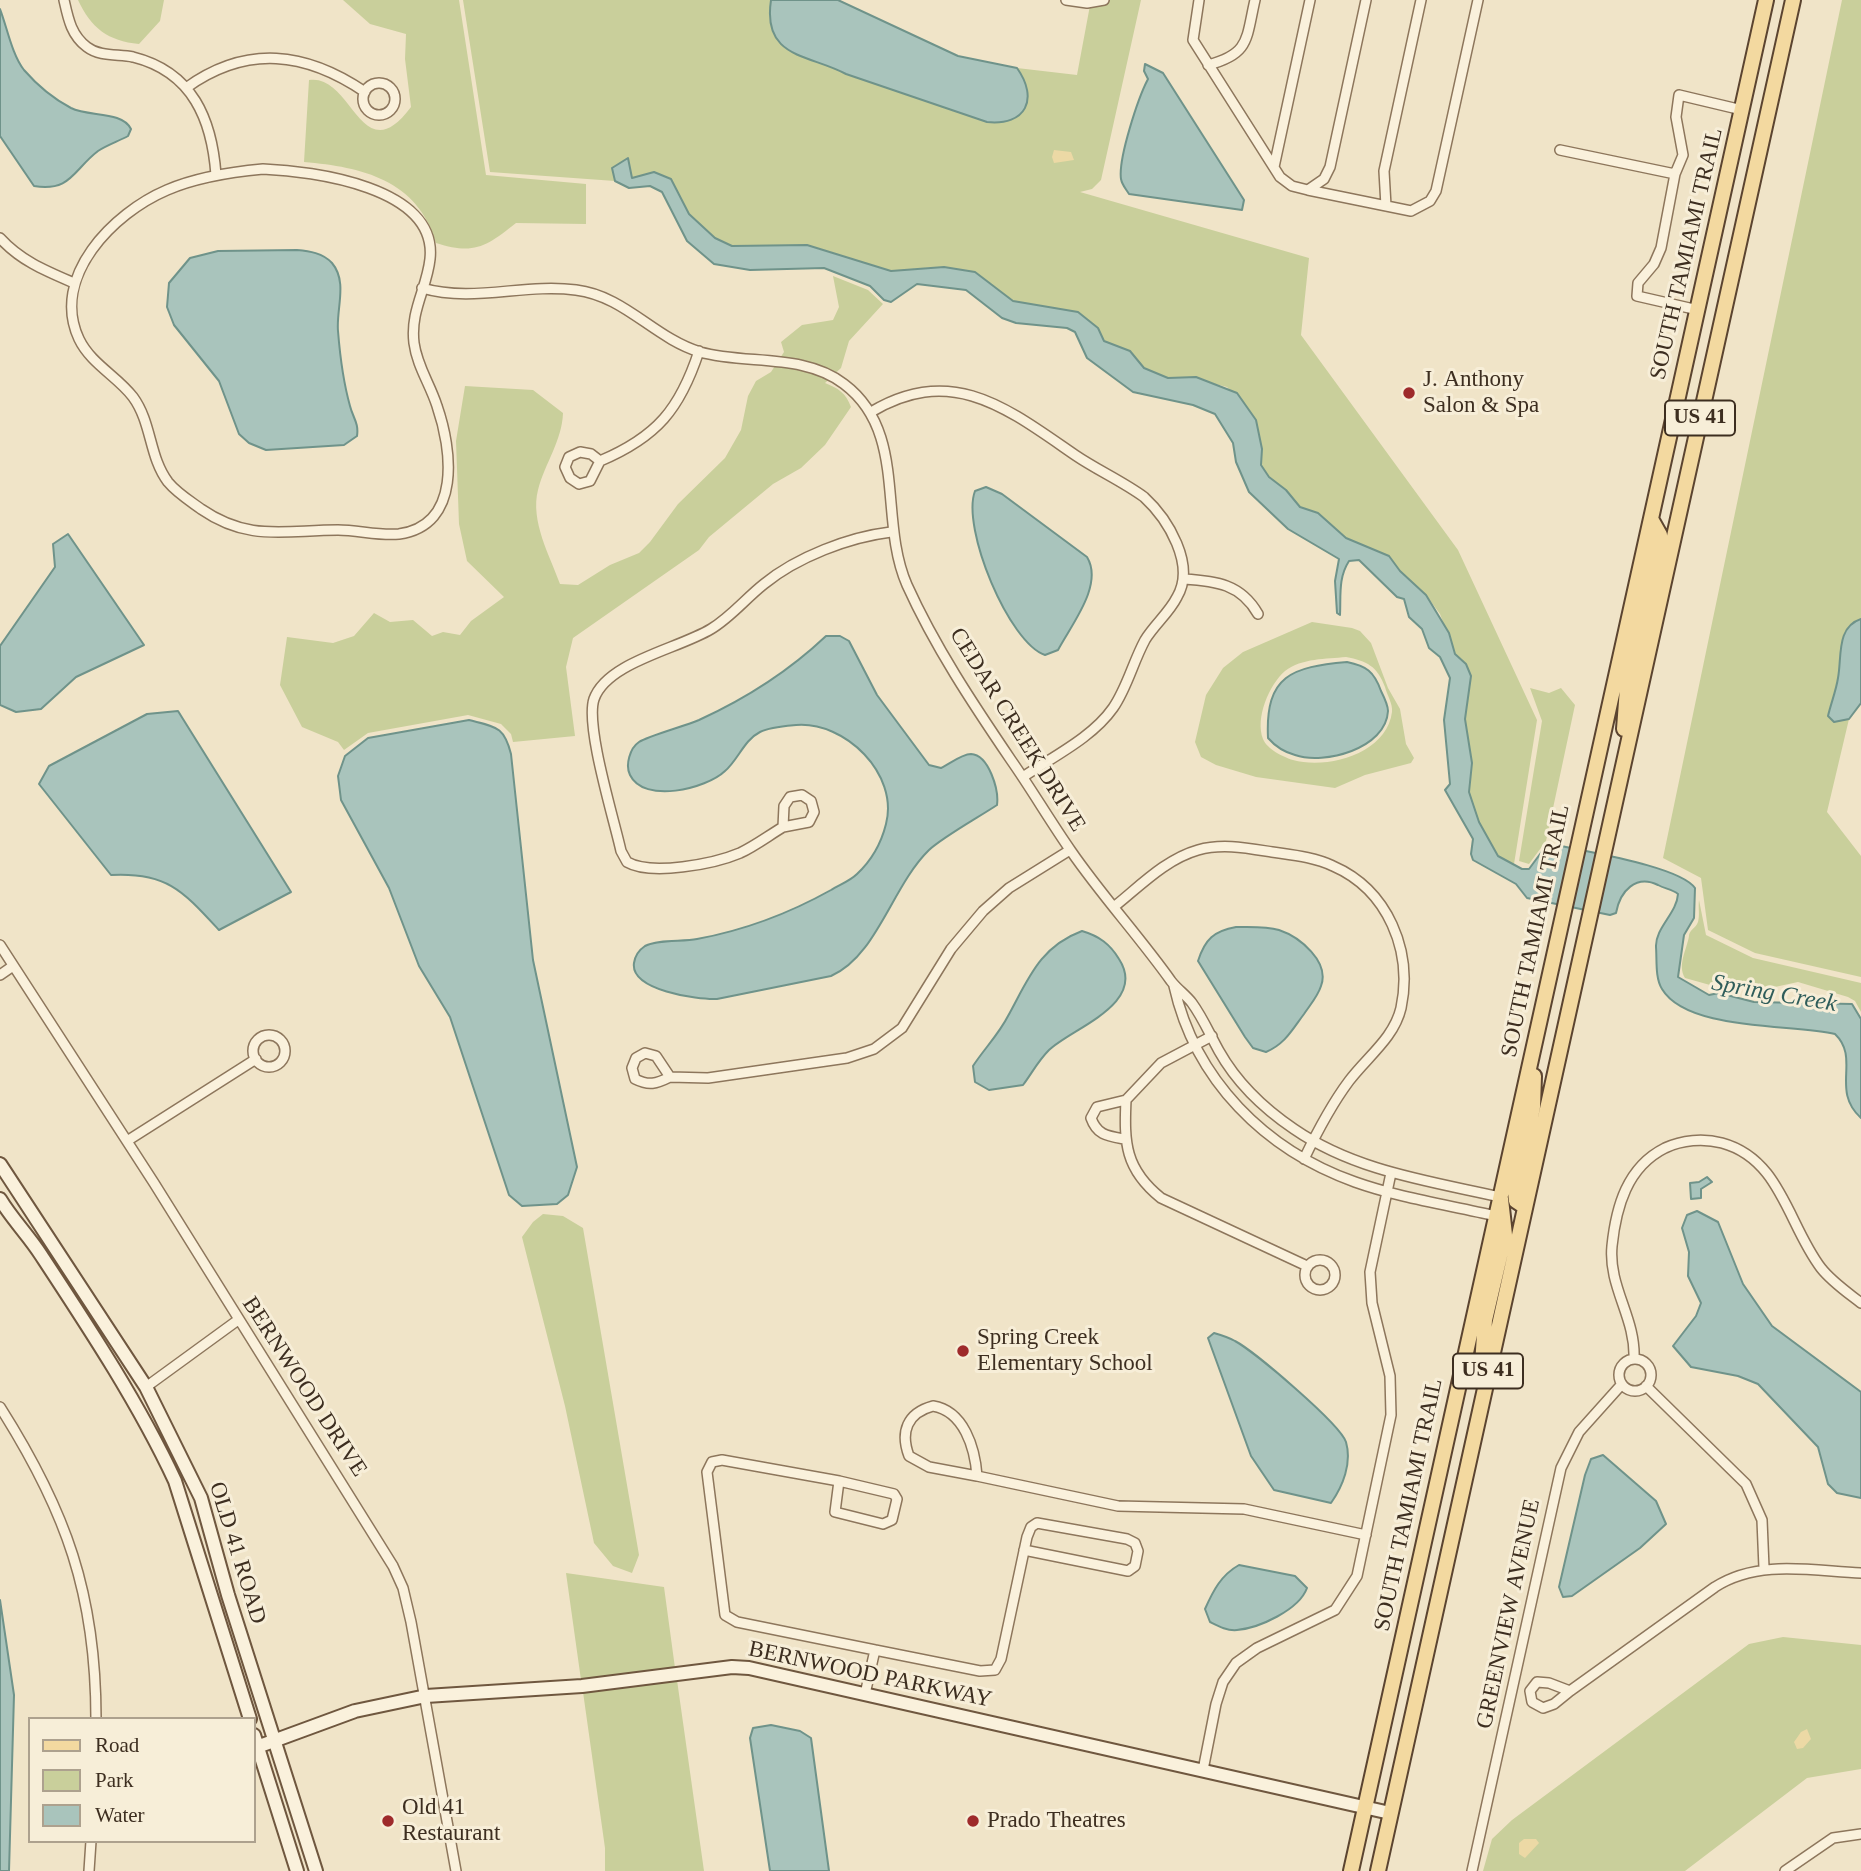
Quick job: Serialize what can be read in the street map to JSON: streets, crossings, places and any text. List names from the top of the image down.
{
  "streets": {
    "main road": ["SOUTH TAMIAMI TRAIL", "US 41"],
    "street": [
      "CEDAR CREEK DRIVE",
      "BERNWOOD DRIVE",
      "OLD 41 ROAD",
      "GREENVIEW AVENUE",
      "BERNWOOD PARKWAY"
    ]
  },
  "crossings": [
    ["SOUTH TAMIAMI TRAIL", "CEDAR CREEK DRIVE"],
    ["SOUTH TAMIAMI TRAIL", "BERNWOOD PARKWAY"],
    ["BERNWOOD DRIVE", "BERNWOOD PARKWAY"],
    ["OLD 41 ROAD", "BERNWOOD PARKWAY"]
  ],
  "water": ["Spring Creek"],
  "places": [
    "J. Anthony Salon & Spa",
    "Spring Creek Elementary School",
    "Old 41 Restaurant",
    "Prado Theatres"
  ],
  "legend": ["Road", "Park", "Water"]
}
